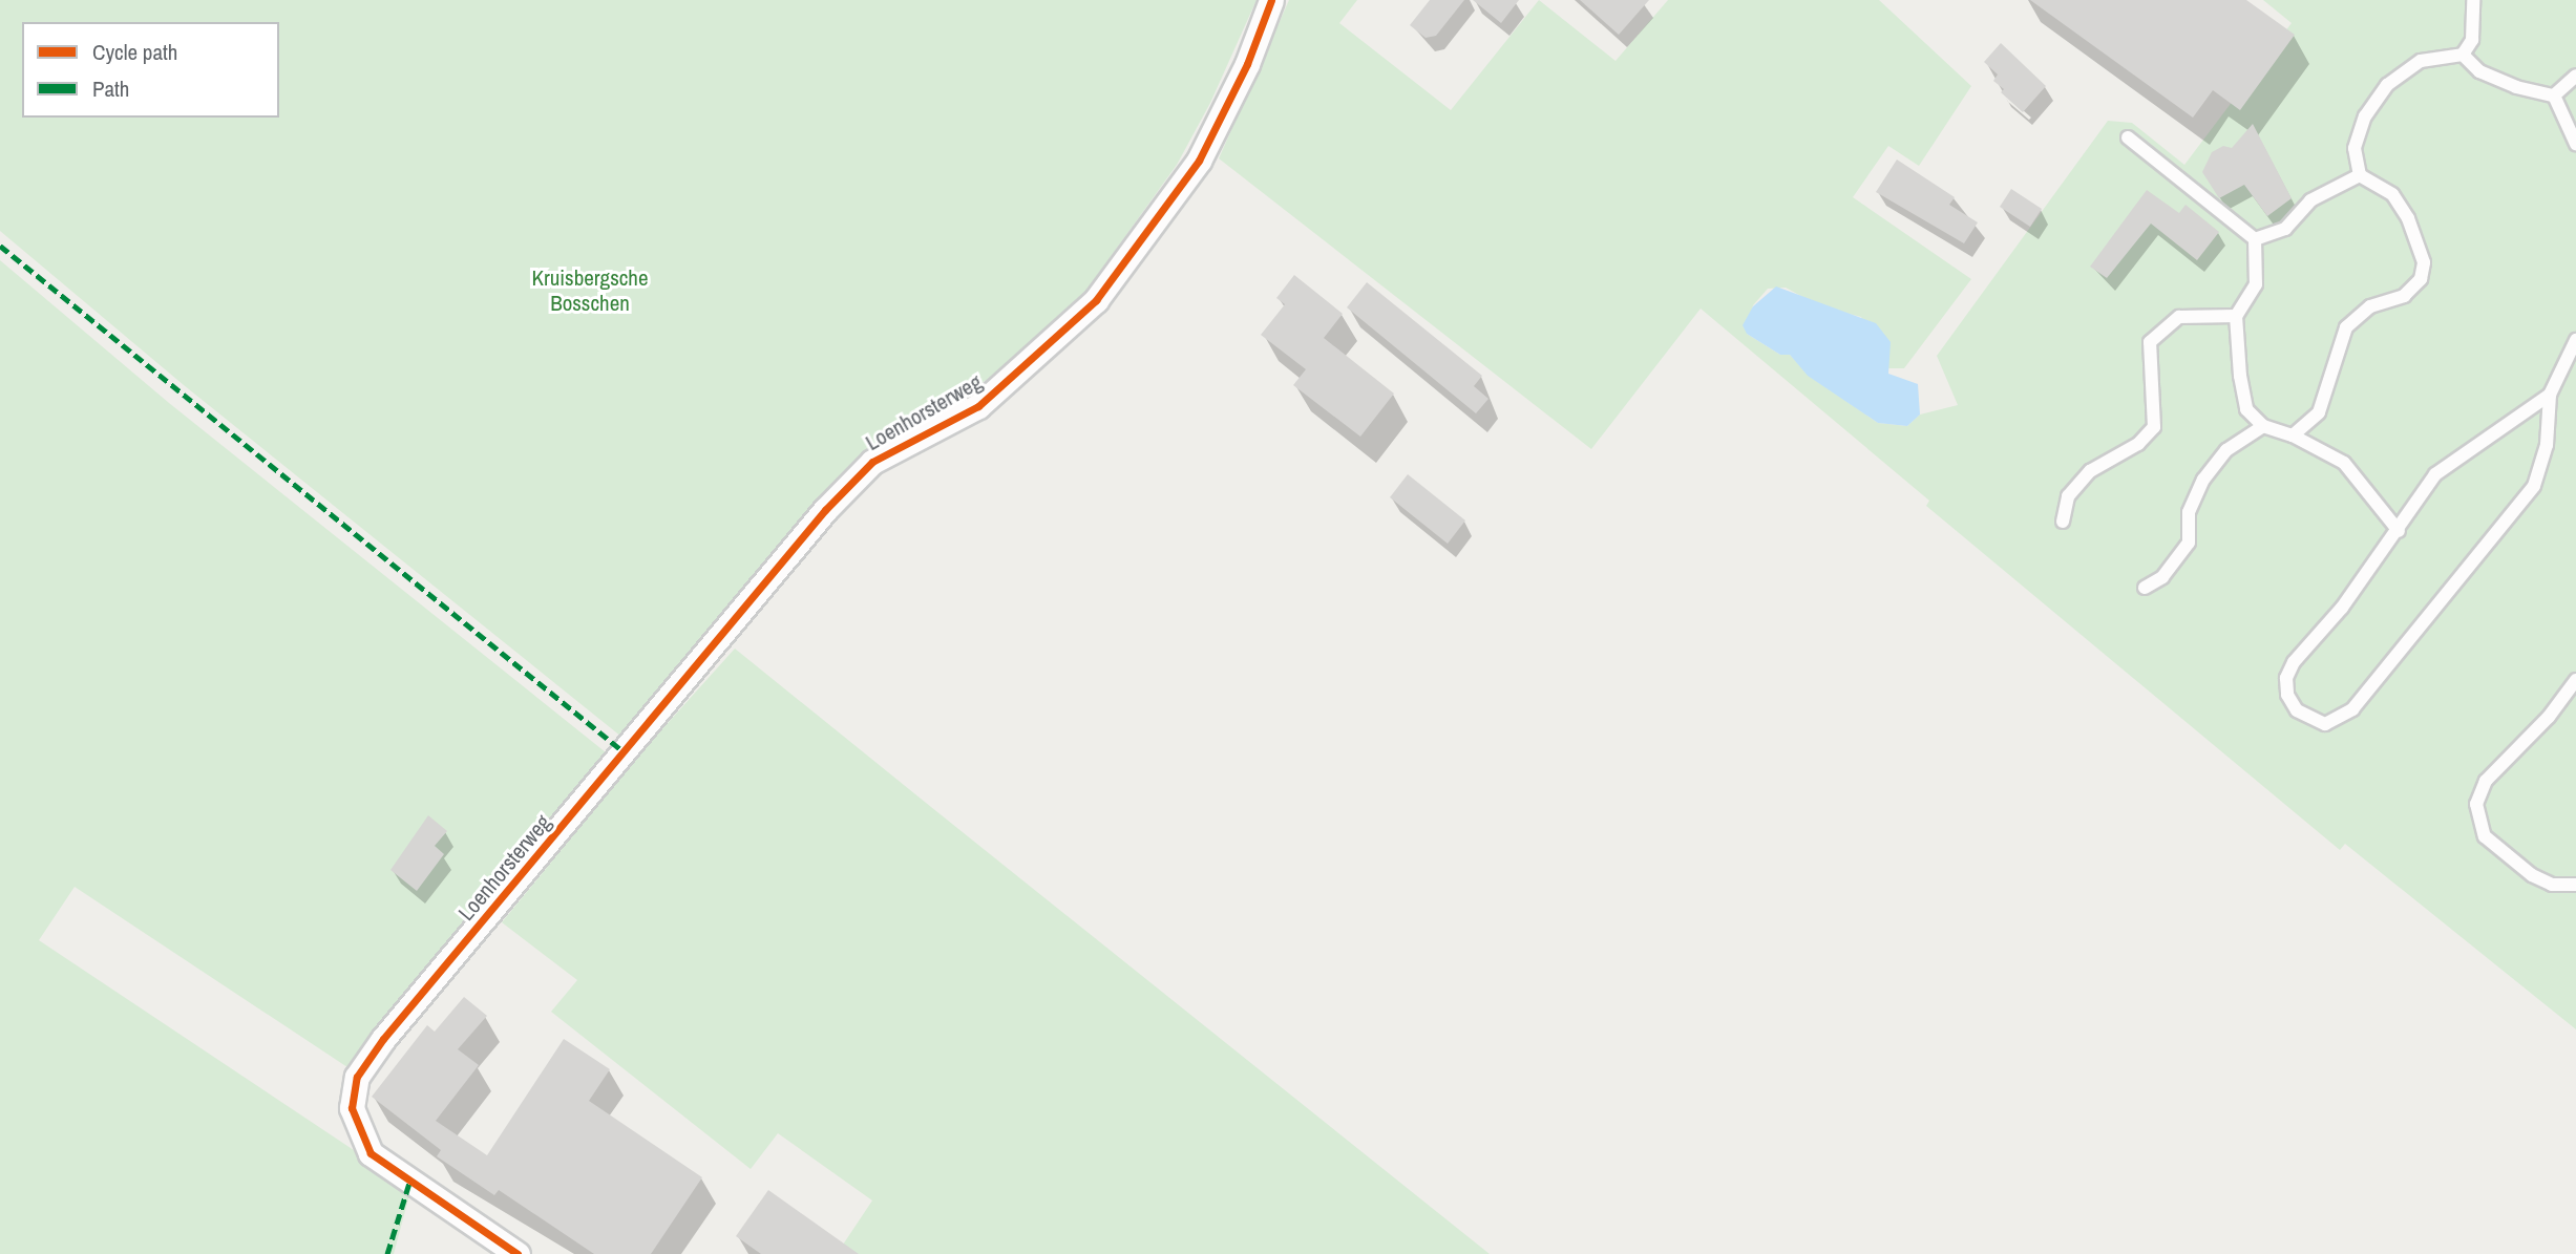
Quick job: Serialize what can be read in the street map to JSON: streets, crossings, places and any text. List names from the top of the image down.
{
  "streets": {
    "street": ["Loenhorsterweg"]
  },
  "parks": ["Kruisbergsche Bosschen"],
  "legend": ["Cycle path", "Path"]
}
